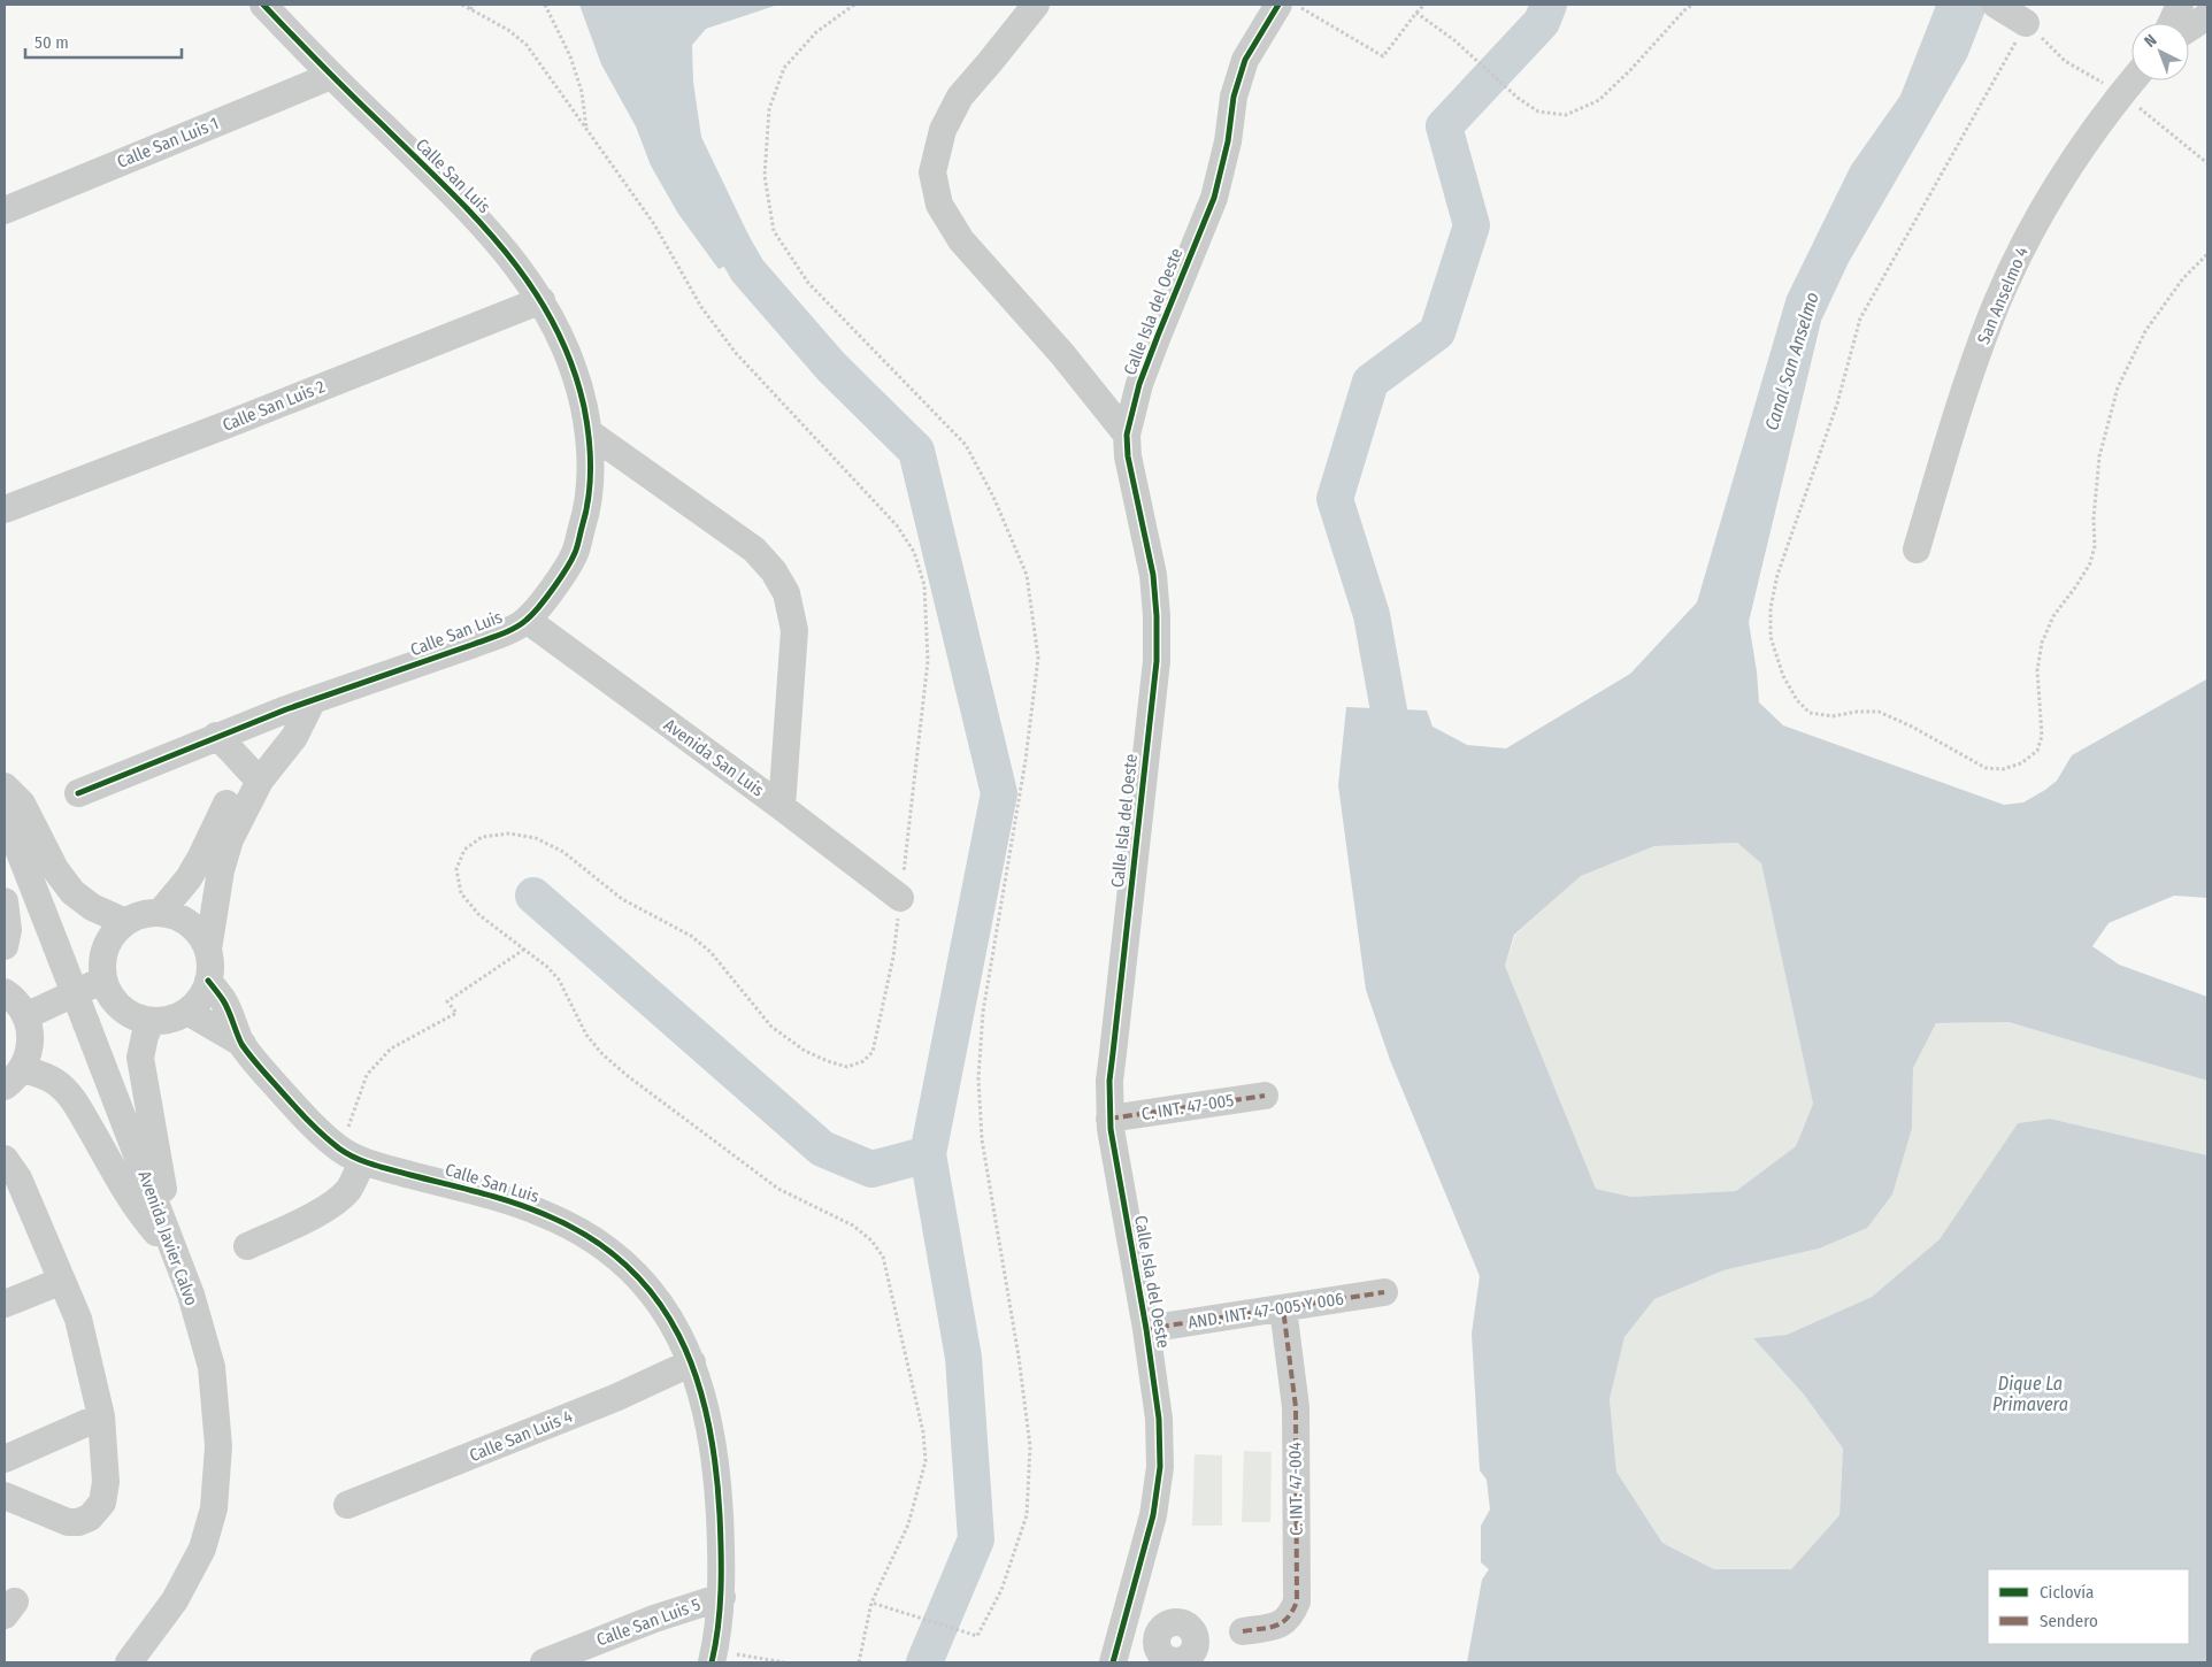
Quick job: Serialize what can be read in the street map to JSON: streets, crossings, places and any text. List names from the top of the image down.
{
  "streets": {
    "street": [
      "Calle San Luis 1",
      "Calle San Luis",
      "San Anselmo 4",
      "Calle Isla del Oeste",
      "Calle San Luis 2",
      "Avenida San Luis",
      "C. INT. 47-005",
      "Avenida Javier Calvo",
      "AND. INT. 47-005 Y 006",
      "Calle San Luis 4",
      "C. INT. 47-004",
      "Calle San Luis 5"
    ]
  },
  "crossings": [
    ["Calle San Luis 1", "Calle San Luis"],
    ["Calle San Luis", "Calle San Luis 2"],
    ["Calle San Luis", "Avenida San Luis"],
    ["Calle San Luis", "Calle San Luis 4"],
    ["Calle San Luis", "Calle San Luis 5"],
    ["Calle Isla del Oeste", "C. INT. 47-005"],
    ["Calle Isla del Oeste", "AND. INT. 47-005 Y 006"],
    ["AND. INT. 47-005 Y 006", "C. INT. 47-004"]
  ],
  "water": ["Canal San Anselmo", "Dique La Primavera"],
  "legend": ["Ciclovía", "Sendero"],
  "scale_bar": "50 m",
  "north": "top left"
}
